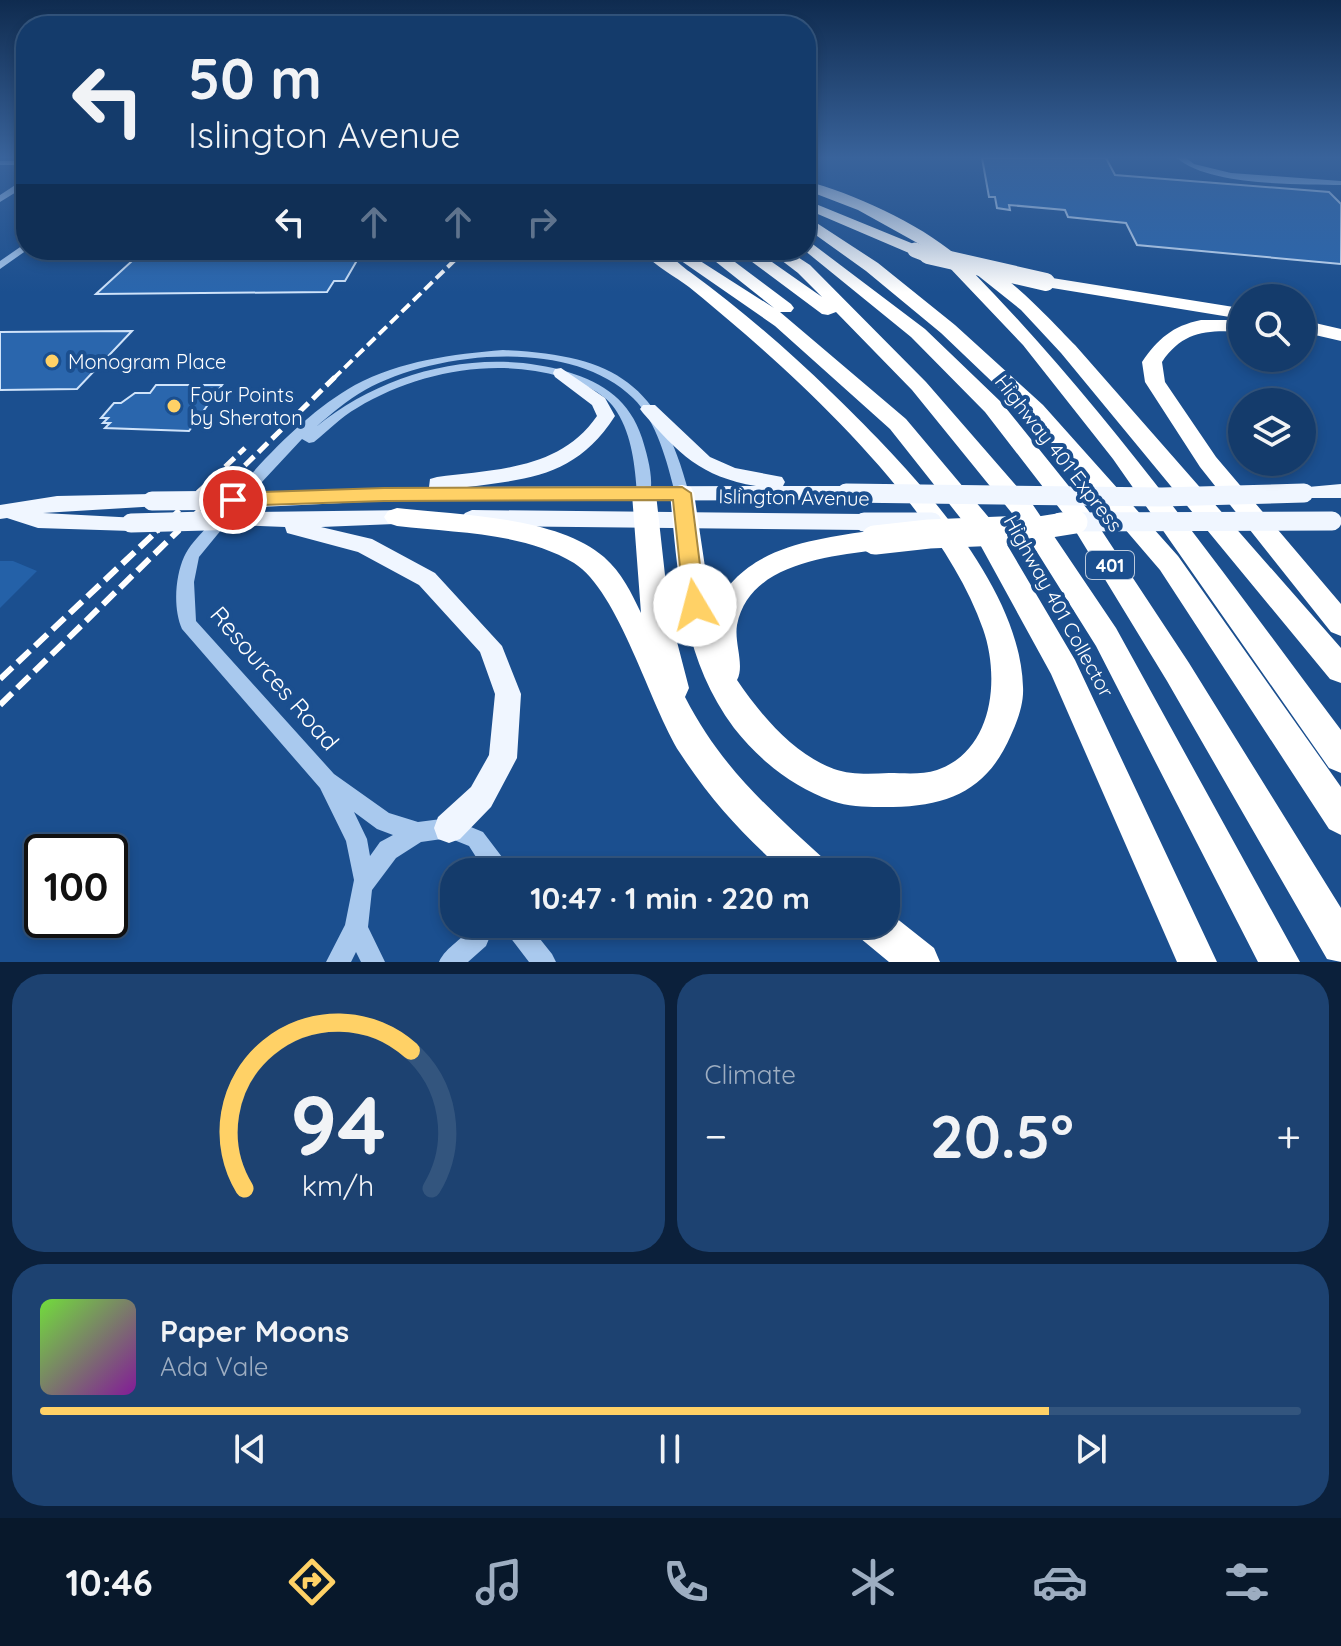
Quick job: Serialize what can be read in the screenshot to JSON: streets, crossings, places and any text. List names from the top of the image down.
{
  "streets": {
    "highway": ["Highway 401 Express", "401", "Highway 401 Collector"],
    "main road": ["Islington Avenue"],
    "street": ["Resources Road"]
  },
  "crossings": [
    ["Islington Avenue", "Resources Road"]
  ],
  "places": ["Monogram Place", "Four Points by Sheraton"],
  "page": {
    "turn": ["50 m", "Islington Avenue"],
    "limit": "100",
    "trip": "10:47 · 1 min · 220 m",
    "tile": "Climate",
    "heat": ["−", "20.5°", "+"],
    "song": ["Paper Moons", "Ada Vale"],
    "tabs": "10:46",
    "gauge": ["94", "km/h"]
  }
}
